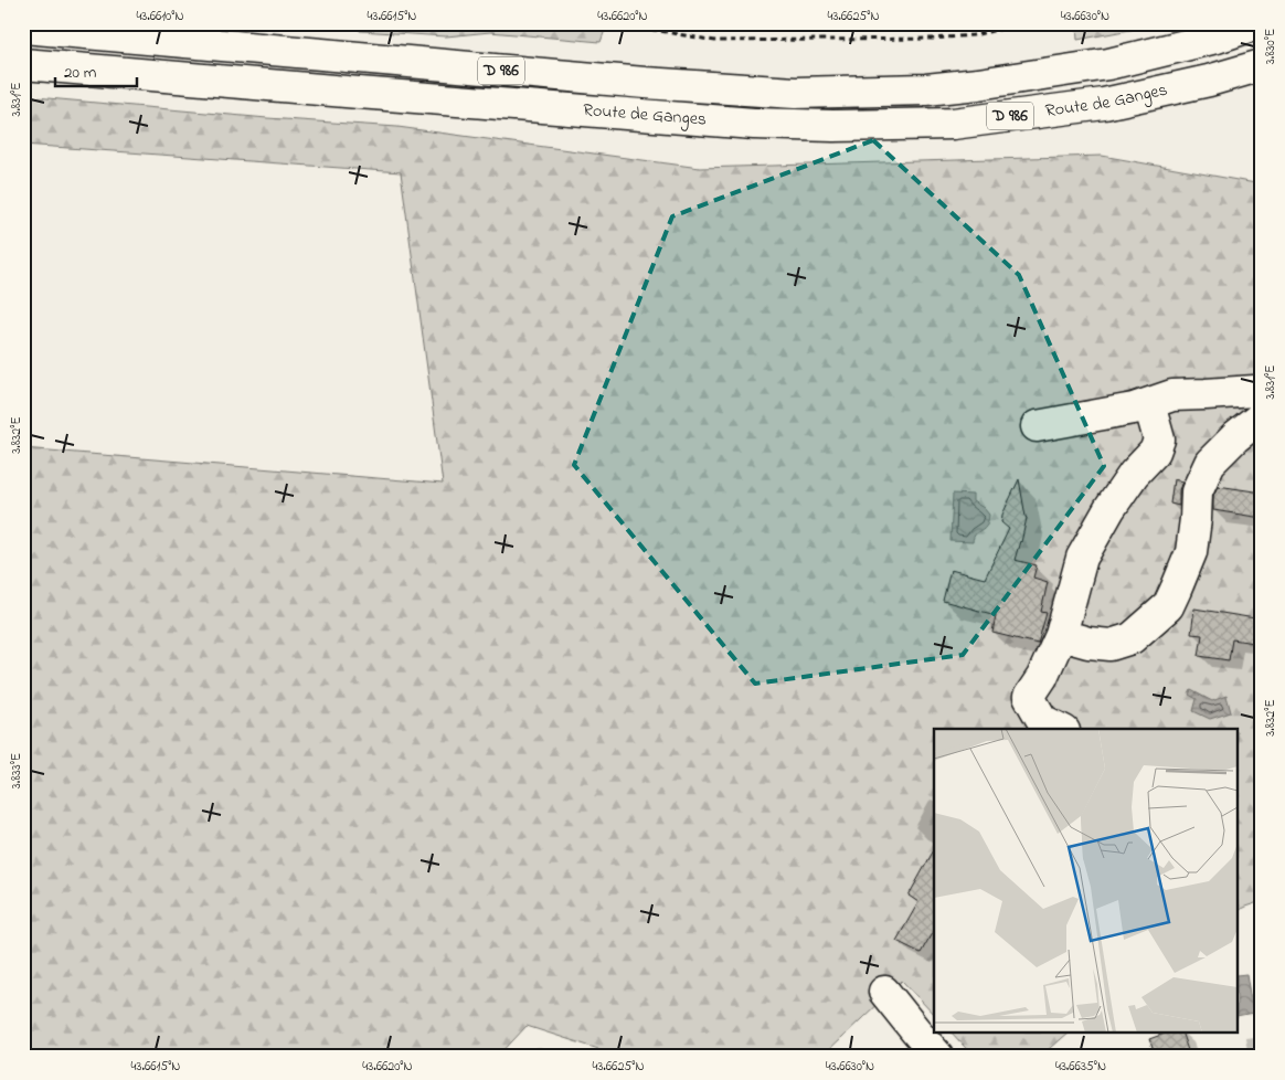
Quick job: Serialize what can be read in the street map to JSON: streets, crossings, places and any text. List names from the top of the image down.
{
  "streets": {
    "main road": ["D 986", "Route de Ganges"]
  },
  "scale_bar": "20 m",
  "coordinates": [
    "43.6610°N",
    "43.6615°N",
    "43.6620°N",
    "43.6625°N",
    "43.6630°N",
    "3.830°E",
    "3.831°E",
    "3.832°E",
    "3.833°E",
    "43.6635°N"
  ]
}
